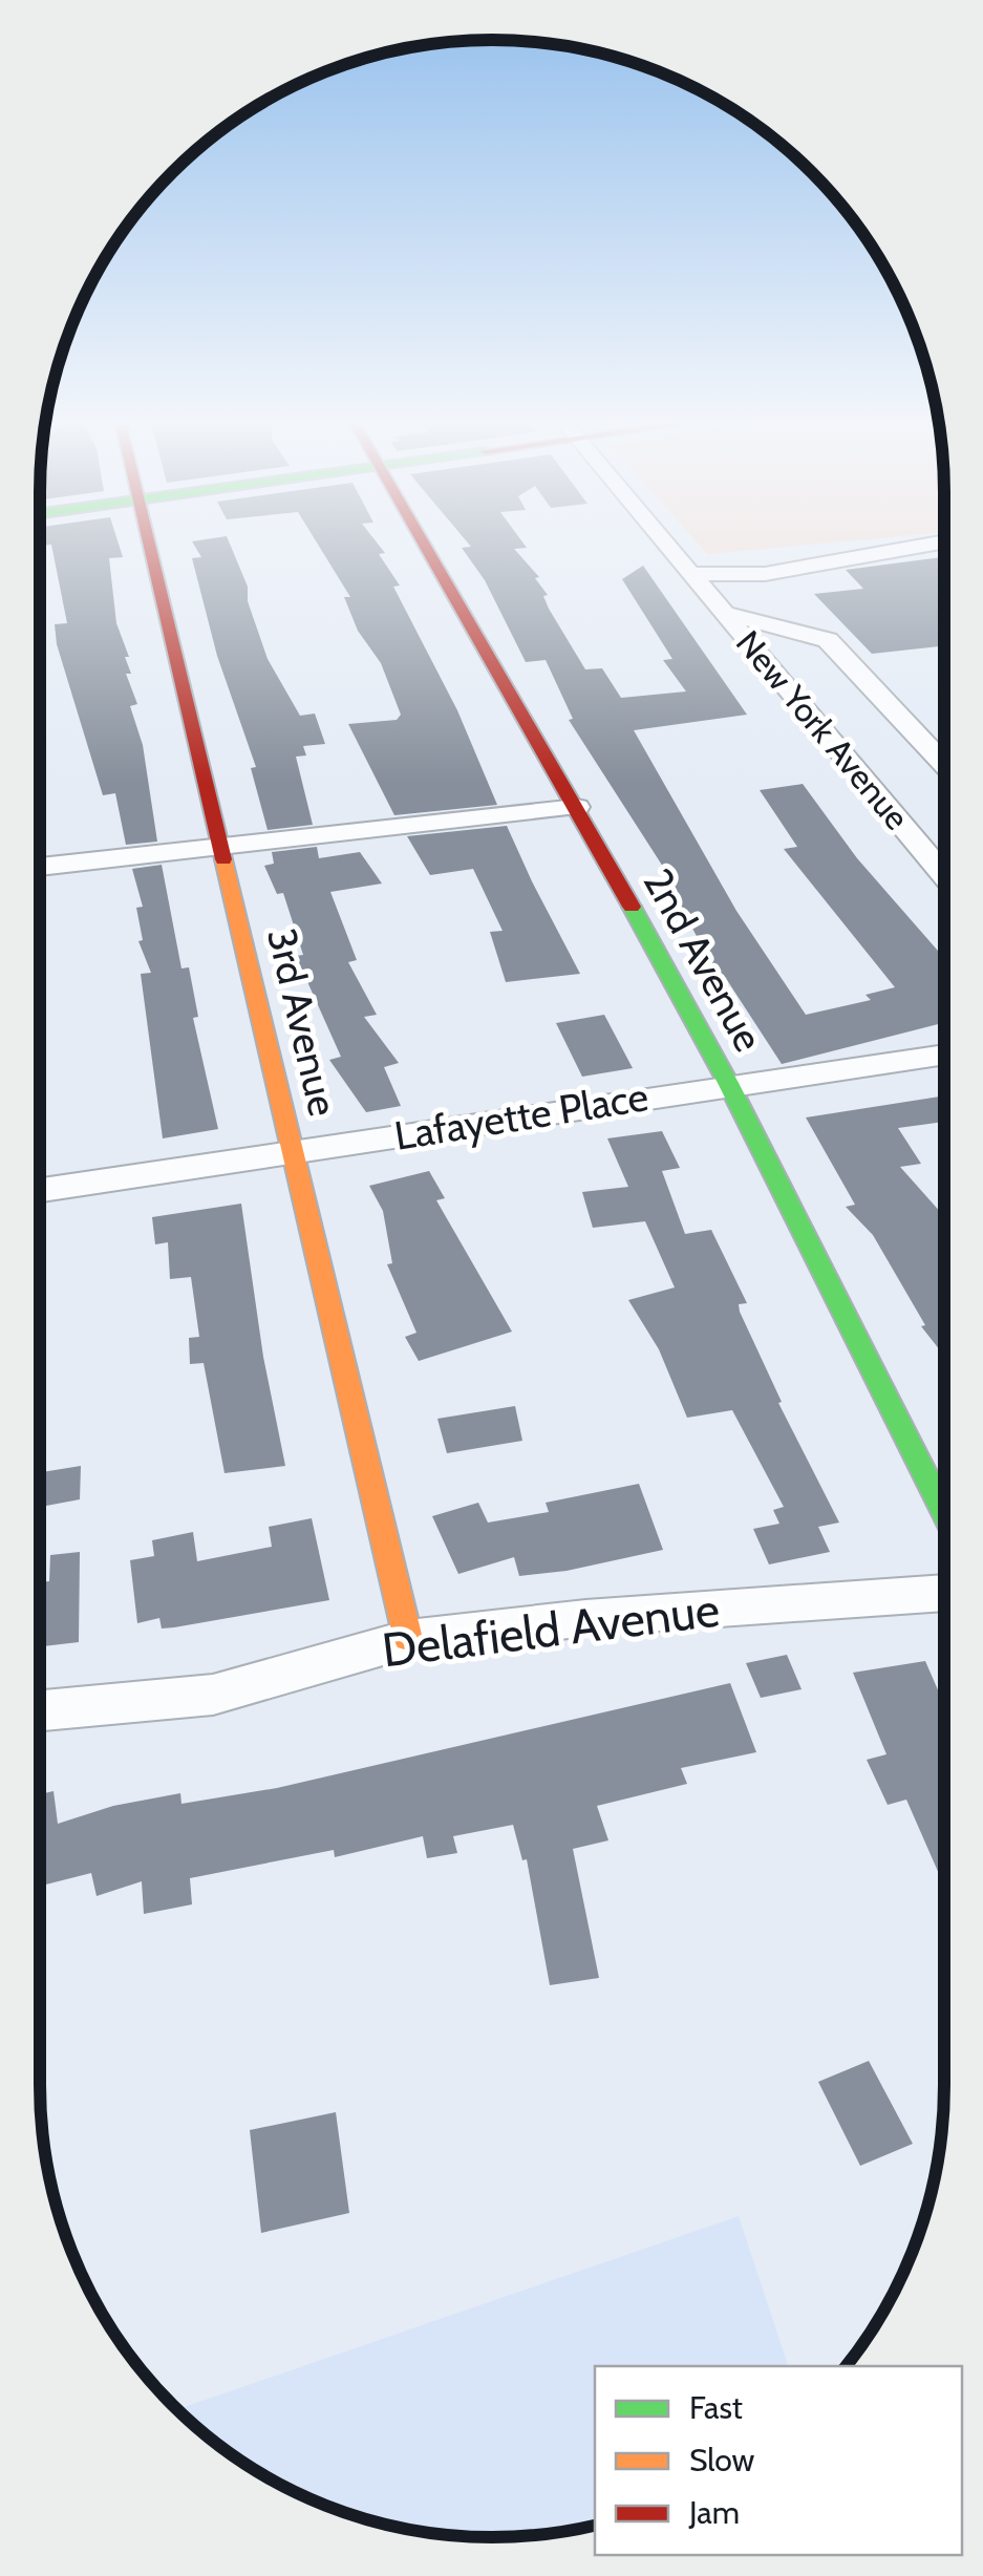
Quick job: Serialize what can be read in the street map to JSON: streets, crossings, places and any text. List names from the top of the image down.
{
  "streets": {
    "street": [
      "New York Avenue",
      "2nd Avenue",
      "3rd Avenue",
      "Lafayette Place",
      "Delafield Avenue"
    ]
  },
  "crossings": [
    ["2nd Avenue", "Lafayette Place"],
    ["3rd Avenue", "Lafayette Place"],
    ["3rd Avenue", "Delafield Avenue"]
  ],
  "legend": ["Fast", "Slow", "Jam"]
}
